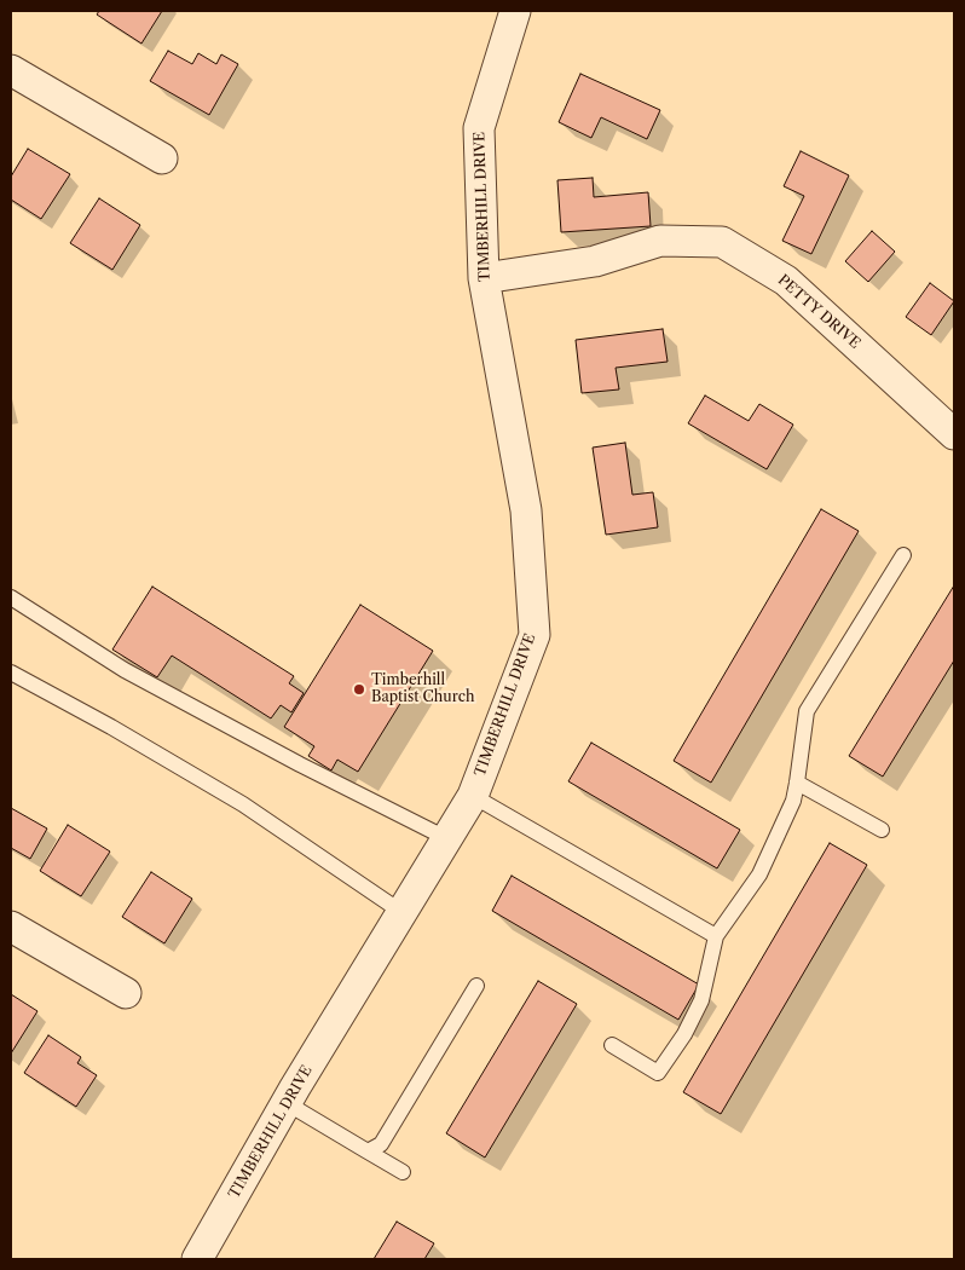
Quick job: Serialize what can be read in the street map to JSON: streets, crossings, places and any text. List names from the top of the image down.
{
  "streets": {
    "street": ["TIMBERHILL DRIVE", "PETTY DRIVE"]
  },
  "crossings": [
    ["TIMBERHILL DRIVE", "PETTY DRIVE"]
  ],
  "places": ["Timberhill Baptist Church"]
}
